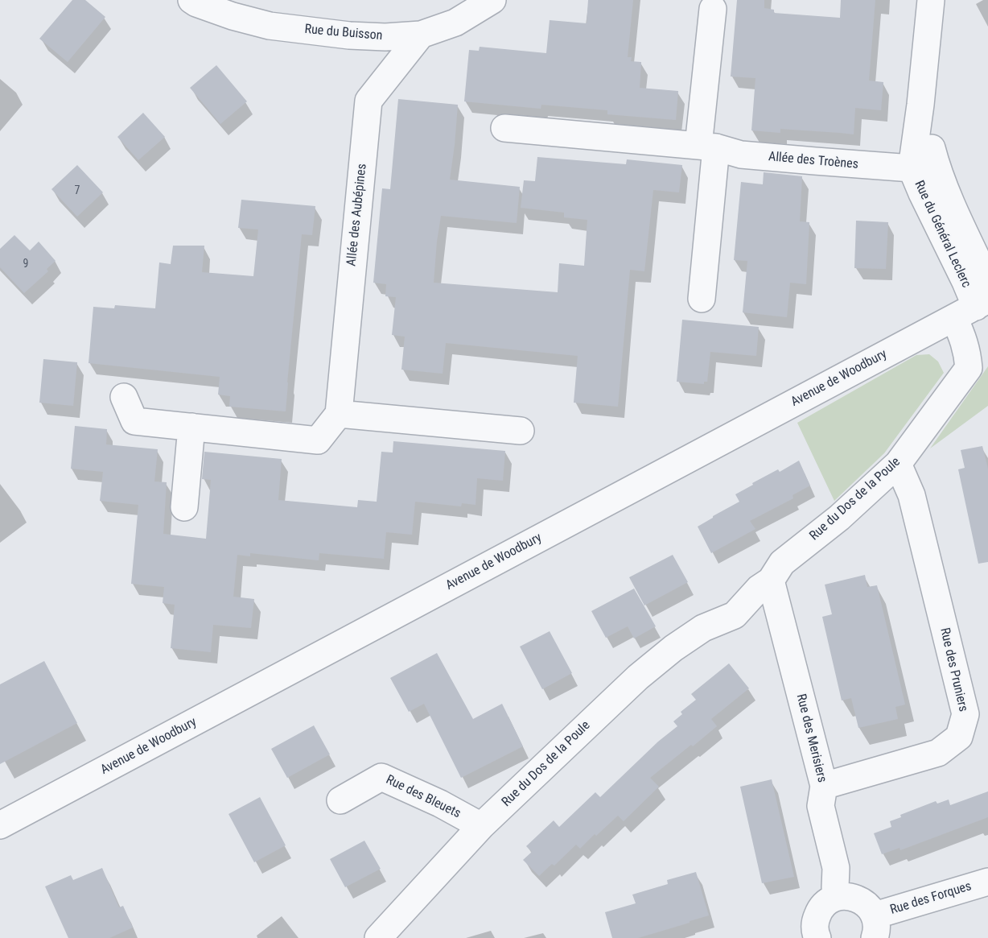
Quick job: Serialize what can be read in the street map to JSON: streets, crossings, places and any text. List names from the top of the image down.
{
  "streets": {
    "street": [
      "Rue du Buisson",
      "Allée des Troènes",
      "Allée des Aubépines",
      "Rue du Général Leclerc",
      "Avenue de Woodbury",
      "Rue du Dos de la Poule",
      "Rue des Pruniers",
      "Rue des Merisiers",
      "Rue des Bleuets",
      "Rue des Forques"
    ]
  },
  "crossings": [
    ["Rue du Buisson", "Allée des Aubépines"],
    ["Allée des Troènes", "Rue du Général Leclerc"],
    ["Rue du Général Leclerc", "Avenue de Woodbury"],
    ["Rue du Général Leclerc", "Rue du Dos de la Poule"],
    ["Avenue de Woodbury", "Rue du Dos de la Poule"],
    ["Rue du Dos de la Poule", "Rue des Pruniers"],
    ["Rue du Dos de la Poule", "Rue des Merisiers"],
    ["Rue du Dos de la Poule", "Rue des Bleuets"],
    ["Rue des Pruniers", "Rue des Merisiers"]
  ],
  "house_numbers": ["7", "9"]
}
